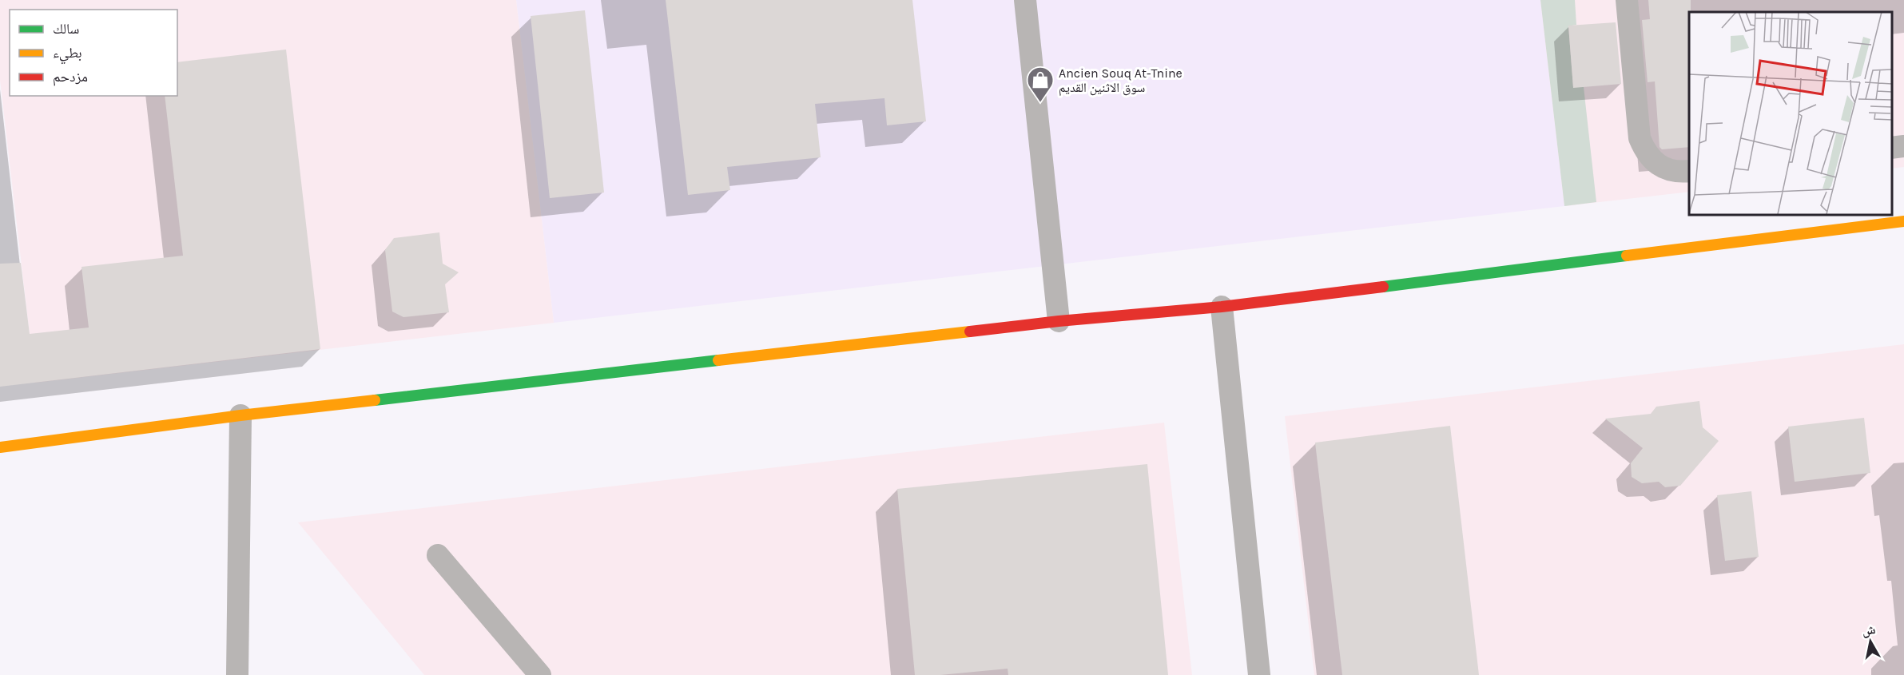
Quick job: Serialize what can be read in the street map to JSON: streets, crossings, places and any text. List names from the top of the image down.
{
  "places": {
    "shop": ["Ancien Souq At-Tnine سوق الاثنين القديم"]
  },
  "legend": ["سالك", "بطيء", "مزدحم"],
  "north": "top"
}
